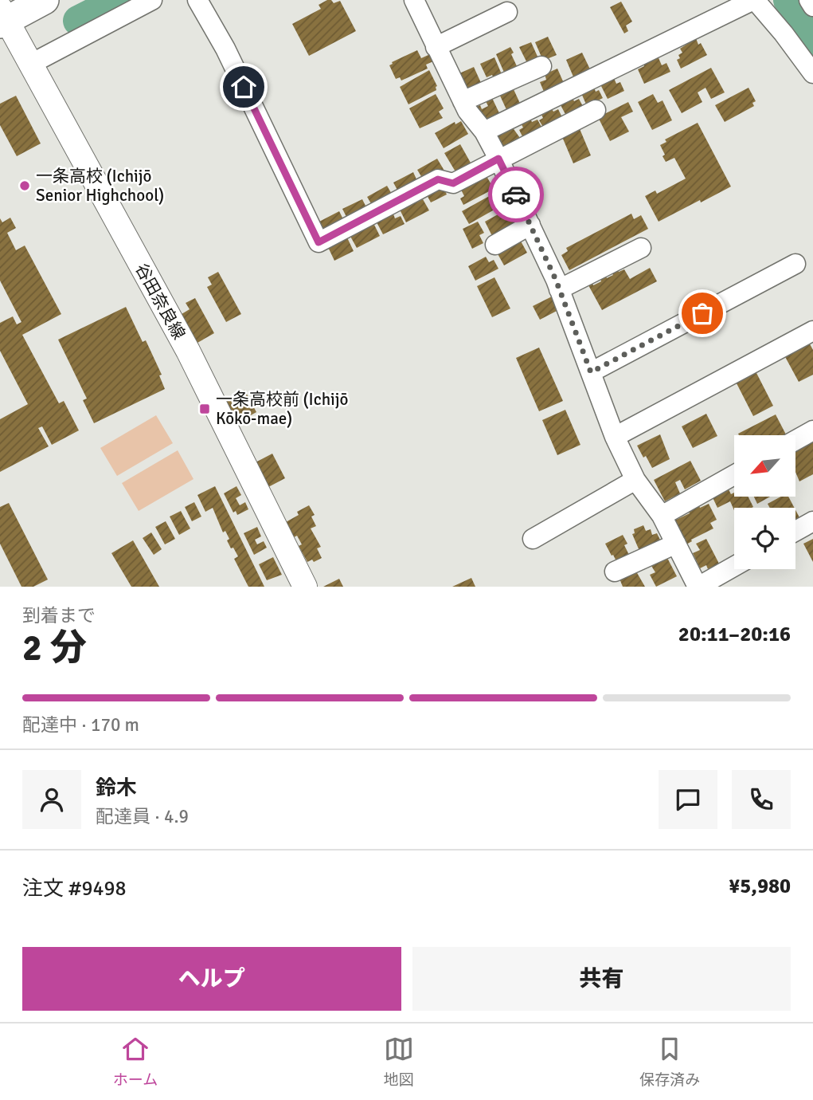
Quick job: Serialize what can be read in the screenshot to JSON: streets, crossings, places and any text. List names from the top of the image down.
{
  "streets": {
    "main road": ["谷田奈良線"]
  },
  "places": {
    "other": ["一条高校 (Ichijō Senior Highchool)"],
    "transit": ["一条高校前 (Ichijō Kōkō-mae)"]
  },
  "north": "bottom left",
  "page": {
    "heading": ["2 分", "到着まで", "20:11–20:16"],
    "panel": [
      "鈴木",
      "配達員 · 4.9",
      "注文 #9498",
      "¥5,980"
    ],
    "bar": "配達中 · 170 m",
    "buttons": ["ヘルプ", "共有"],
    "tabs": ["ホーム", "地図", "保存済み"]
  }
}
